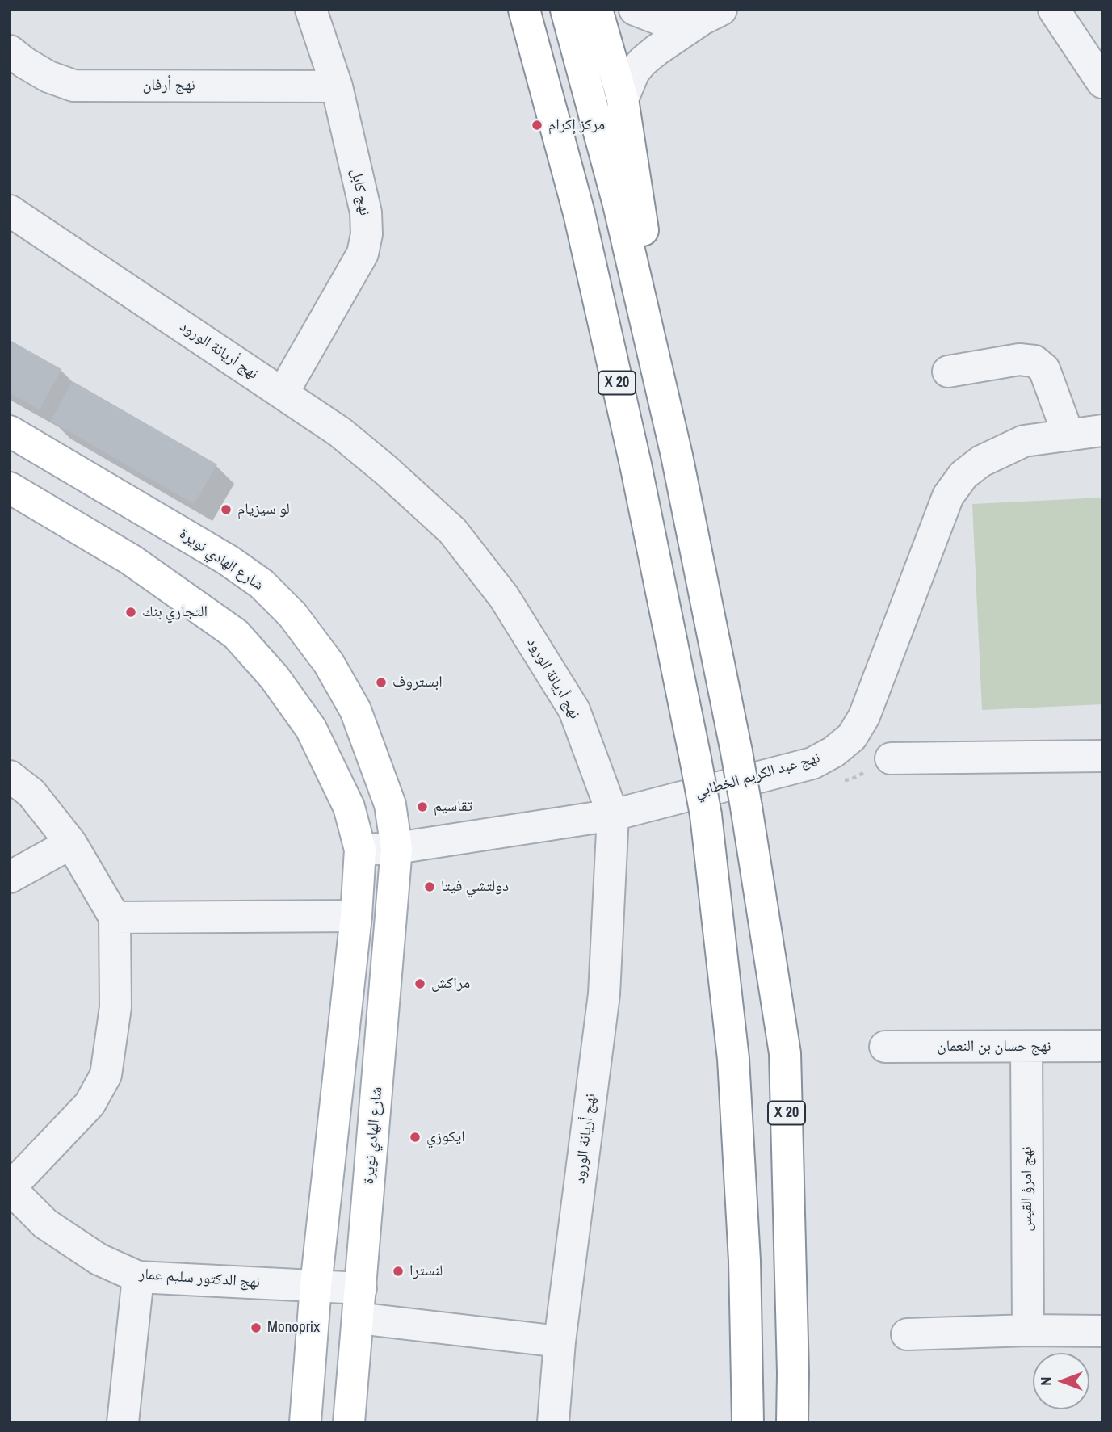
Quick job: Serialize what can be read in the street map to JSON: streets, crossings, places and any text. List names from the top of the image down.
{
  "streets": {
    "main road": ["X 20", "شارع الهادي نويرة"],
    "street": [
      "نهج أرفان",
      "نهج كابل",
      "نهج أريانة الورود",
      "نهج عبد الكريم الخطابي",
      "نهج حسان بن النعمان",
      "نهج امرؤ القيس",
      "نهج الدكتور سليم عمار"
    ]
  },
  "crossings": [
    ["نهج أرفان", "نهج كابل"],
    ["نهج كابل", "نهج أريانة الورود"],
    ["نهج أريانة الورود", "نهج عبد الكريم الخطابي"],
    ["نهج أريانة الورود", "نهج الدكتور سليم عمار"],
    ["شارع الهادي نويرة", "نهج عبد الكريم الخطابي"],
    ["شارع الهادي نويرة", "نهج الدكتور سليم عمار"],
    ["نهج حسان بن النعمان", "نهج امرؤ القيس"]
  ],
  "places": [
    "مركز إكرام",
    "لو سيزيام",
    "التجاري بنك",
    "ابستروف",
    "تقاسيم",
    "دولتشي فيتا",
    "مراكش",
    "ايكوزي",
    "لنسترا",
    "Monoprix"
  ],
  "north": "left"
}
